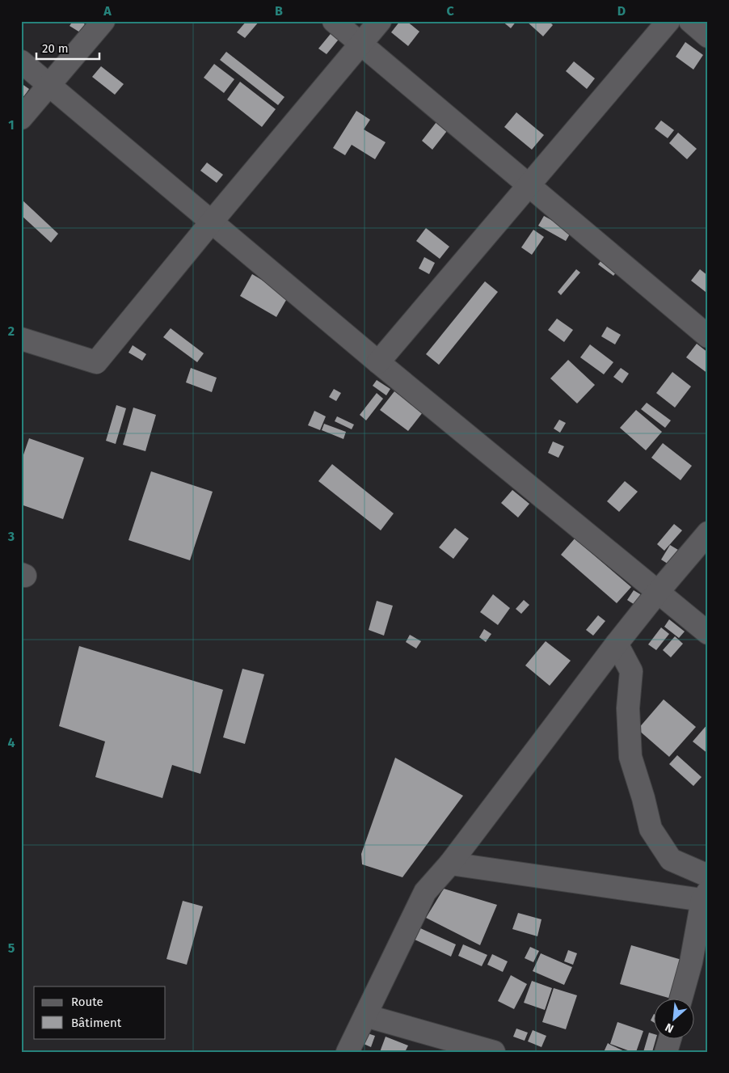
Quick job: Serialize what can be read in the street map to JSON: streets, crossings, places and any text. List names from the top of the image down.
{
  "legend": ["Route", "Bâtiment"],
  "scale_bar": "20 m",
  "north": "bottom left",
  "grid": {
    "columns": [
      "A",
      "B",
      "C",
      "D"
    ],
    "rows": [
      "1",
      "2",
      "3",
      "4",
      "5"
    ]
  }
}
